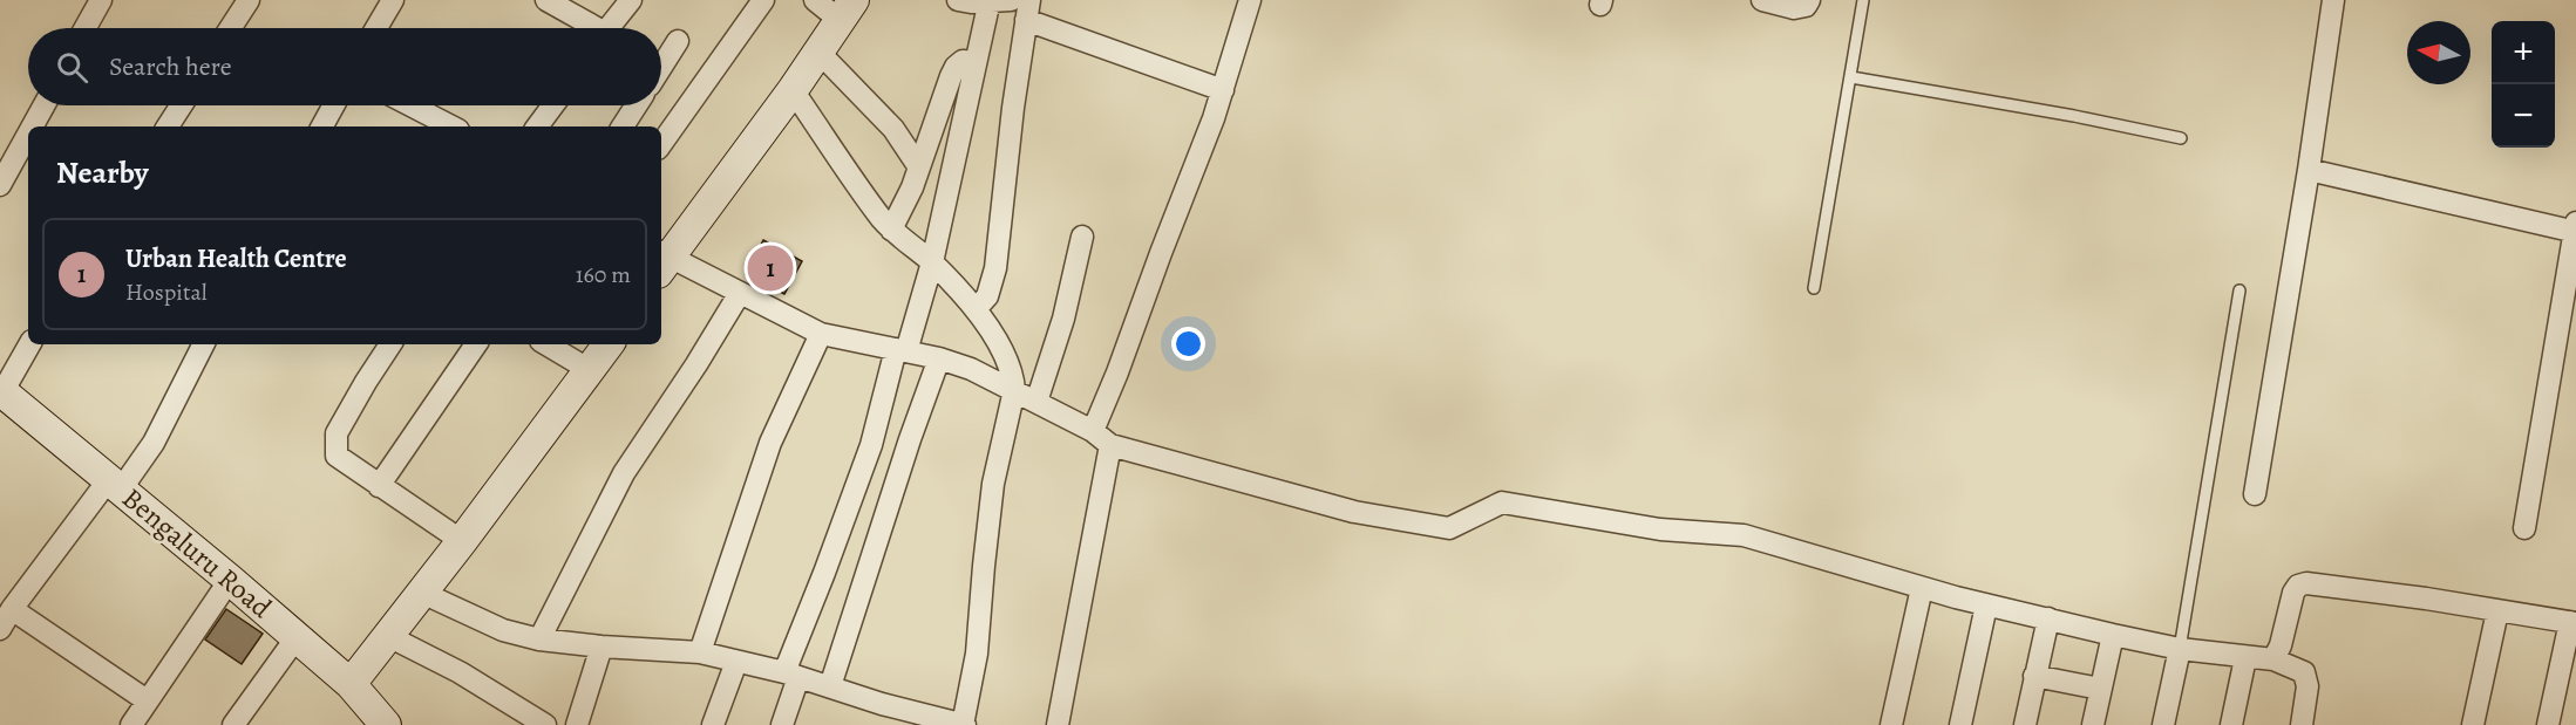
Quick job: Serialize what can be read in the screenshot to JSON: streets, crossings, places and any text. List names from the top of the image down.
{
  "streets": {
    "street": ["Bengaluru Road"]
  },
  "north": "left",
  "page": {
    "map_buttons": ["+", "−"],
    "search": "Search here",
    "heading": "Nearby",
    "list": [
      {
        "mark": "1",
        "name": "Urban Health Centre",
        "note": "Hospital",
        "value": "160 m"
      }
    ],
    "pins": "1"
  }
}
